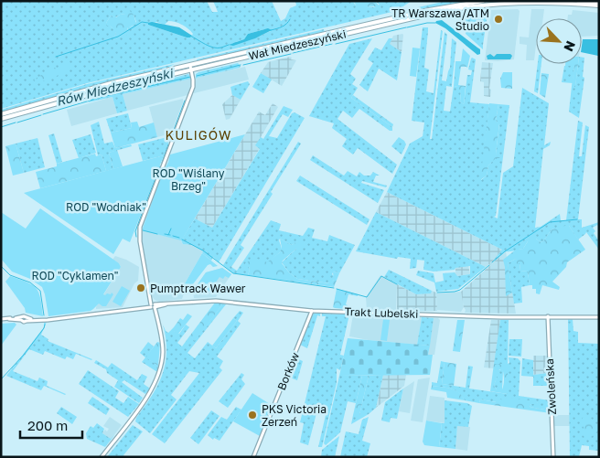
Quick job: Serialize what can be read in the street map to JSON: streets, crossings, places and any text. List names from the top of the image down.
{
  "streets": {
    "main road": ["Wał Miedzeszyński"],
    "street": ["Trakt Lubelski", "Borków", "Zwoleńska"]
  },
  "crossings": [
    ["Trakt Lubelski", "Borków"],
    ["Trakt Lubelski", "Zwoleńska"]
  ],
  "districts": ["KULIGÓW"],
  "water": ["Rów Miedzeszyński"],
  "parks": ["ROD \"Wiślany Brzeg\"", "ROD \"Wodniak\"", "ROD \"Cyklamen\""],
  "places": ["TR Warszawa/ATM Studio", "Pumptrack Wawer", "PKS Victoria Zerzeń"],
  "scale_bar": "200 m",
  "north": "bottom right"
}
